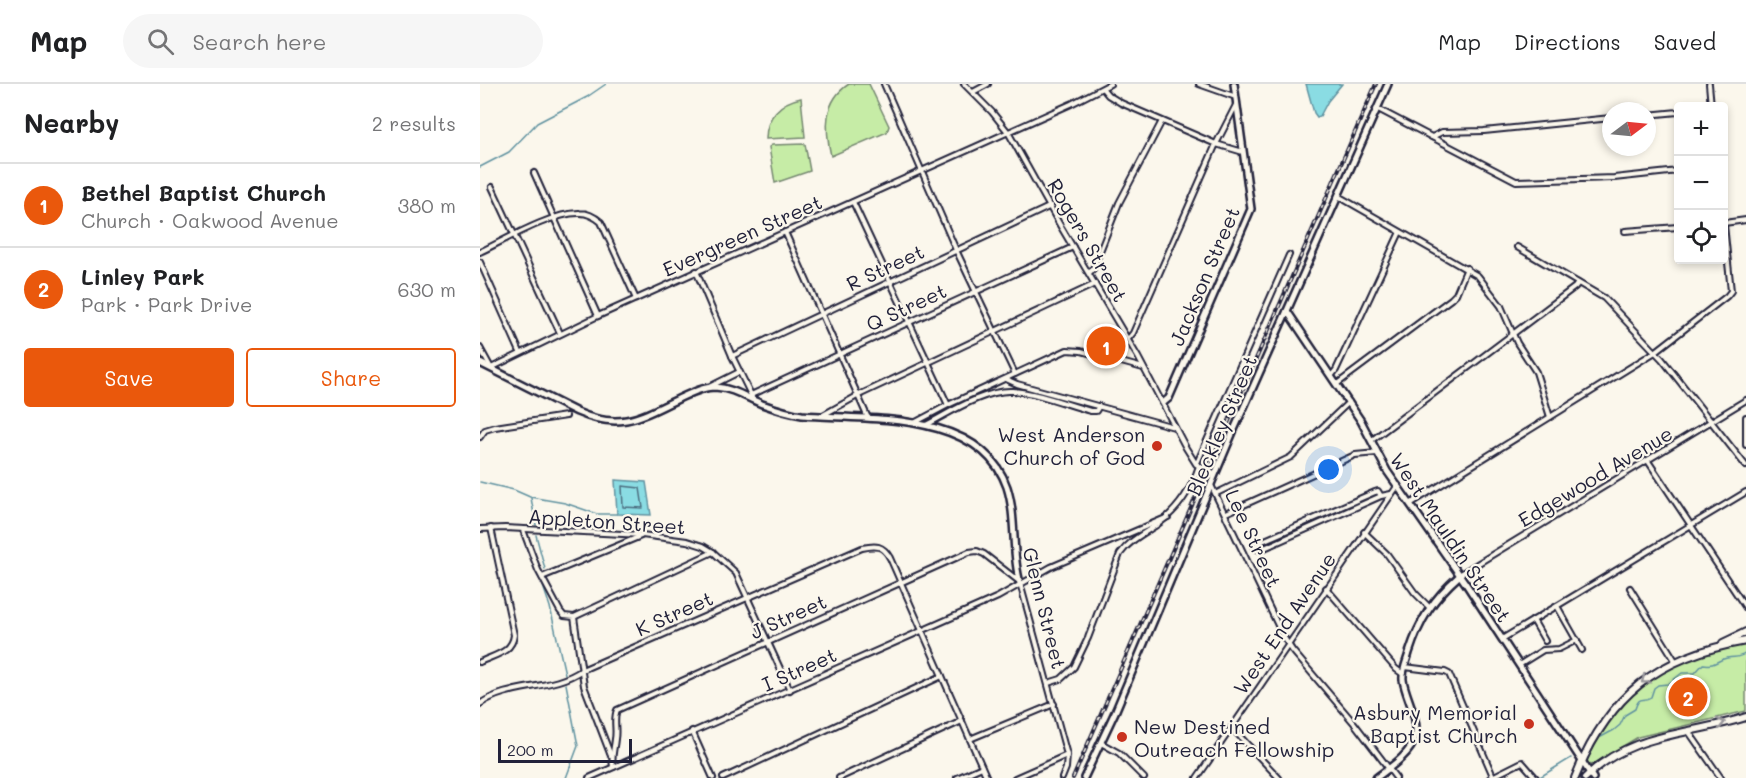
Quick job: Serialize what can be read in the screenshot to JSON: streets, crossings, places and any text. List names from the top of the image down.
{
  "streets": {
    "street": [
      "Evergreen Street",
      "Rogers Street",
      "R Street",
      "Jackson Street",
      "Q Street",
      "Bleckley Street",
      "Edgewood Avenue",
      "Appleton Street",
      "West Mauldin Street",
      "Lee Street",
      "Glenn Street",
      "K Street",
      "J Street",
      "West End Avenue",
      "I Street"
    ]
  },
  "crossings": [
    ["Evergreen Street", "Rogers Street"],
    ["Rogers Street", "R Street"],
    ["Rogers Street", "Jackson Street"],
    ["Rogers Street", "Q Street"],
    ["Rogers Street", "Bleckley Street"],
    ["Q Street", "Glenn Street"],
    ["Bleckley Street", "West Mauldin Street"],
    ["Bleckley Street", "Lee Street"],
    ["Edgewood Avenue", "West Mauldin Street"],
    ["Appleton Street", "K Street"],
    ["Appleton Street", "J Street"],
    ["Appleton Street", "I Street"],
    ["West Mauldin Street", "West End Avenue"],
    ["Lee Street", "West End Avenue"],
    ["Glenn Street", "J Street"],
    ["Glenn Street", "I Street"],
    ["K Street", "J Street"],
    ["J Street", "I Street"]
  ],
  "places": ["West Anderson Church of God", "Asbury Memorial Baptist Church", "New Destined Outreach Fellowship"],
  "scale_bar": "200 m",
  "north": "right",
  "page": {
    "header": "Map",
    "search": "Search here",
    "nav": ["Map", "Directions", "Saved"],
    "heading": ["Nearby", "2 results"],
    "map_buttons": ["+", "−"],
    "list": [
      {
        "mark": "1",
        "name": "Bethel Baptist Church",
        "note": "Church · Oakwood Avenue",
        "value": "380 m"
      },
      {
        "mark": "2",
        "name": "Linley Park",
        "note": "Park · Park Drive",
        "value": "630 m"
      }
    ],
    "pins": ["1", "2"],
    "buttons": ["Save", "Share"],
    "scale": "200 m"
  }
}
